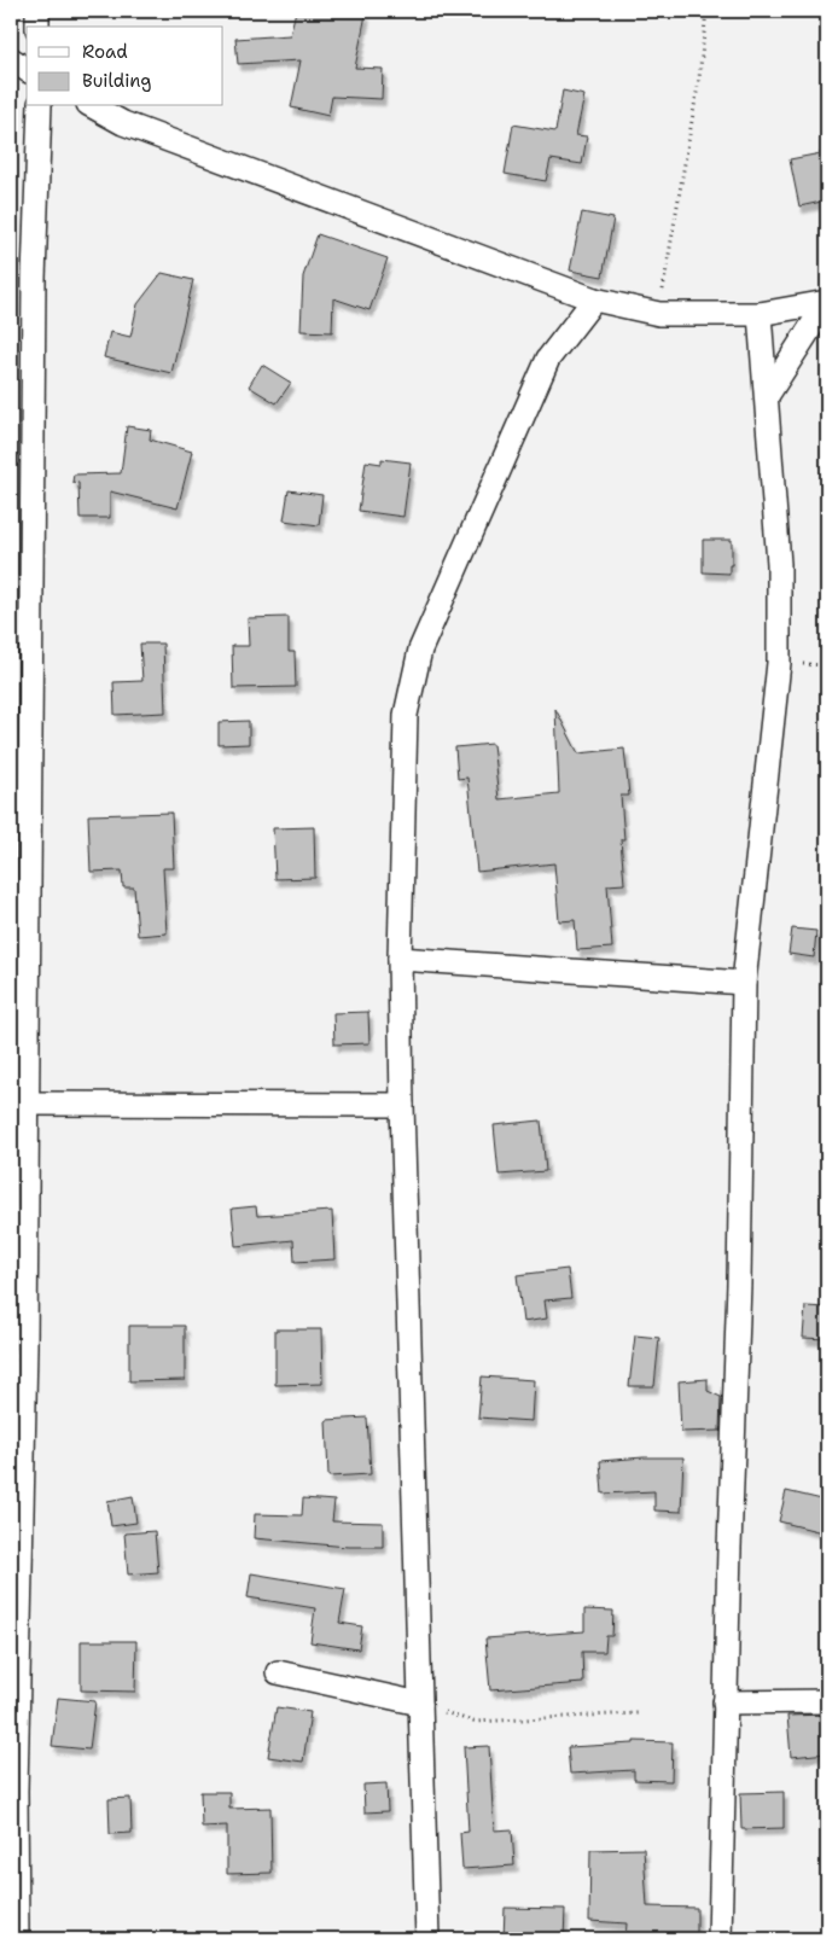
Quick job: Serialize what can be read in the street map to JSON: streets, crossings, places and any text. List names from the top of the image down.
{
  "legend": ["Road", "Building"]
}
